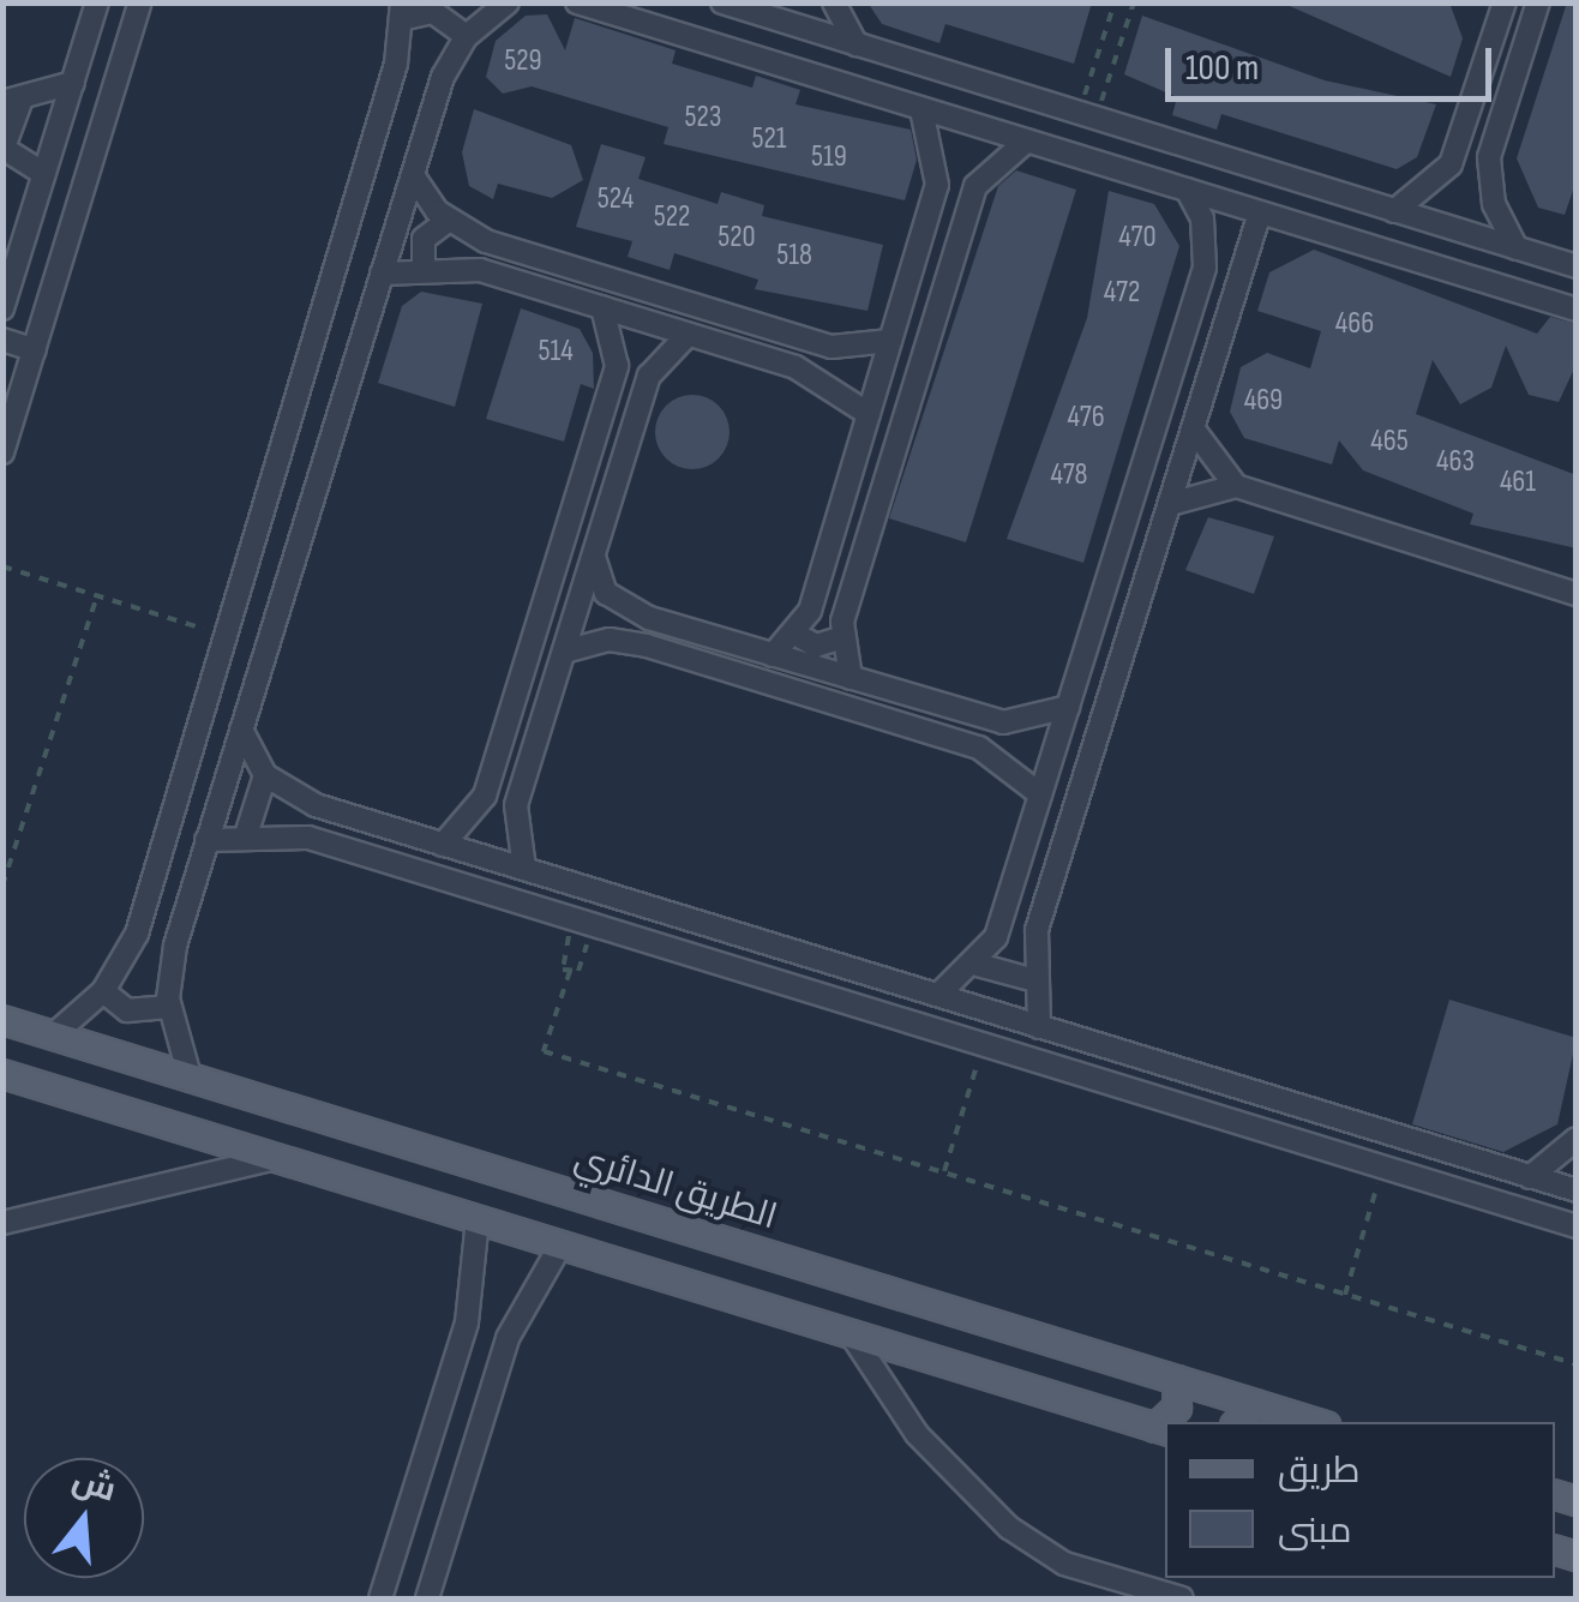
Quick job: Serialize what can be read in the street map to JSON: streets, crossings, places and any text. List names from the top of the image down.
{
  "streets": {
    "main road": ["الطريق الدائري"]
  },
  "house_numbers": [
    "529",
    "523",
    "521",
    "519",
    "524",
    "522",
    "520",
    "470",
    "518",
    "472",
    "466",
    "514",
    "469",
    "476",
    "465",
    "463",
    "478",
    "461"
  ],
  "legend": ["طريق", "مبنى"],
  "scale_bar": "100 m",
  "north": "top"
}
